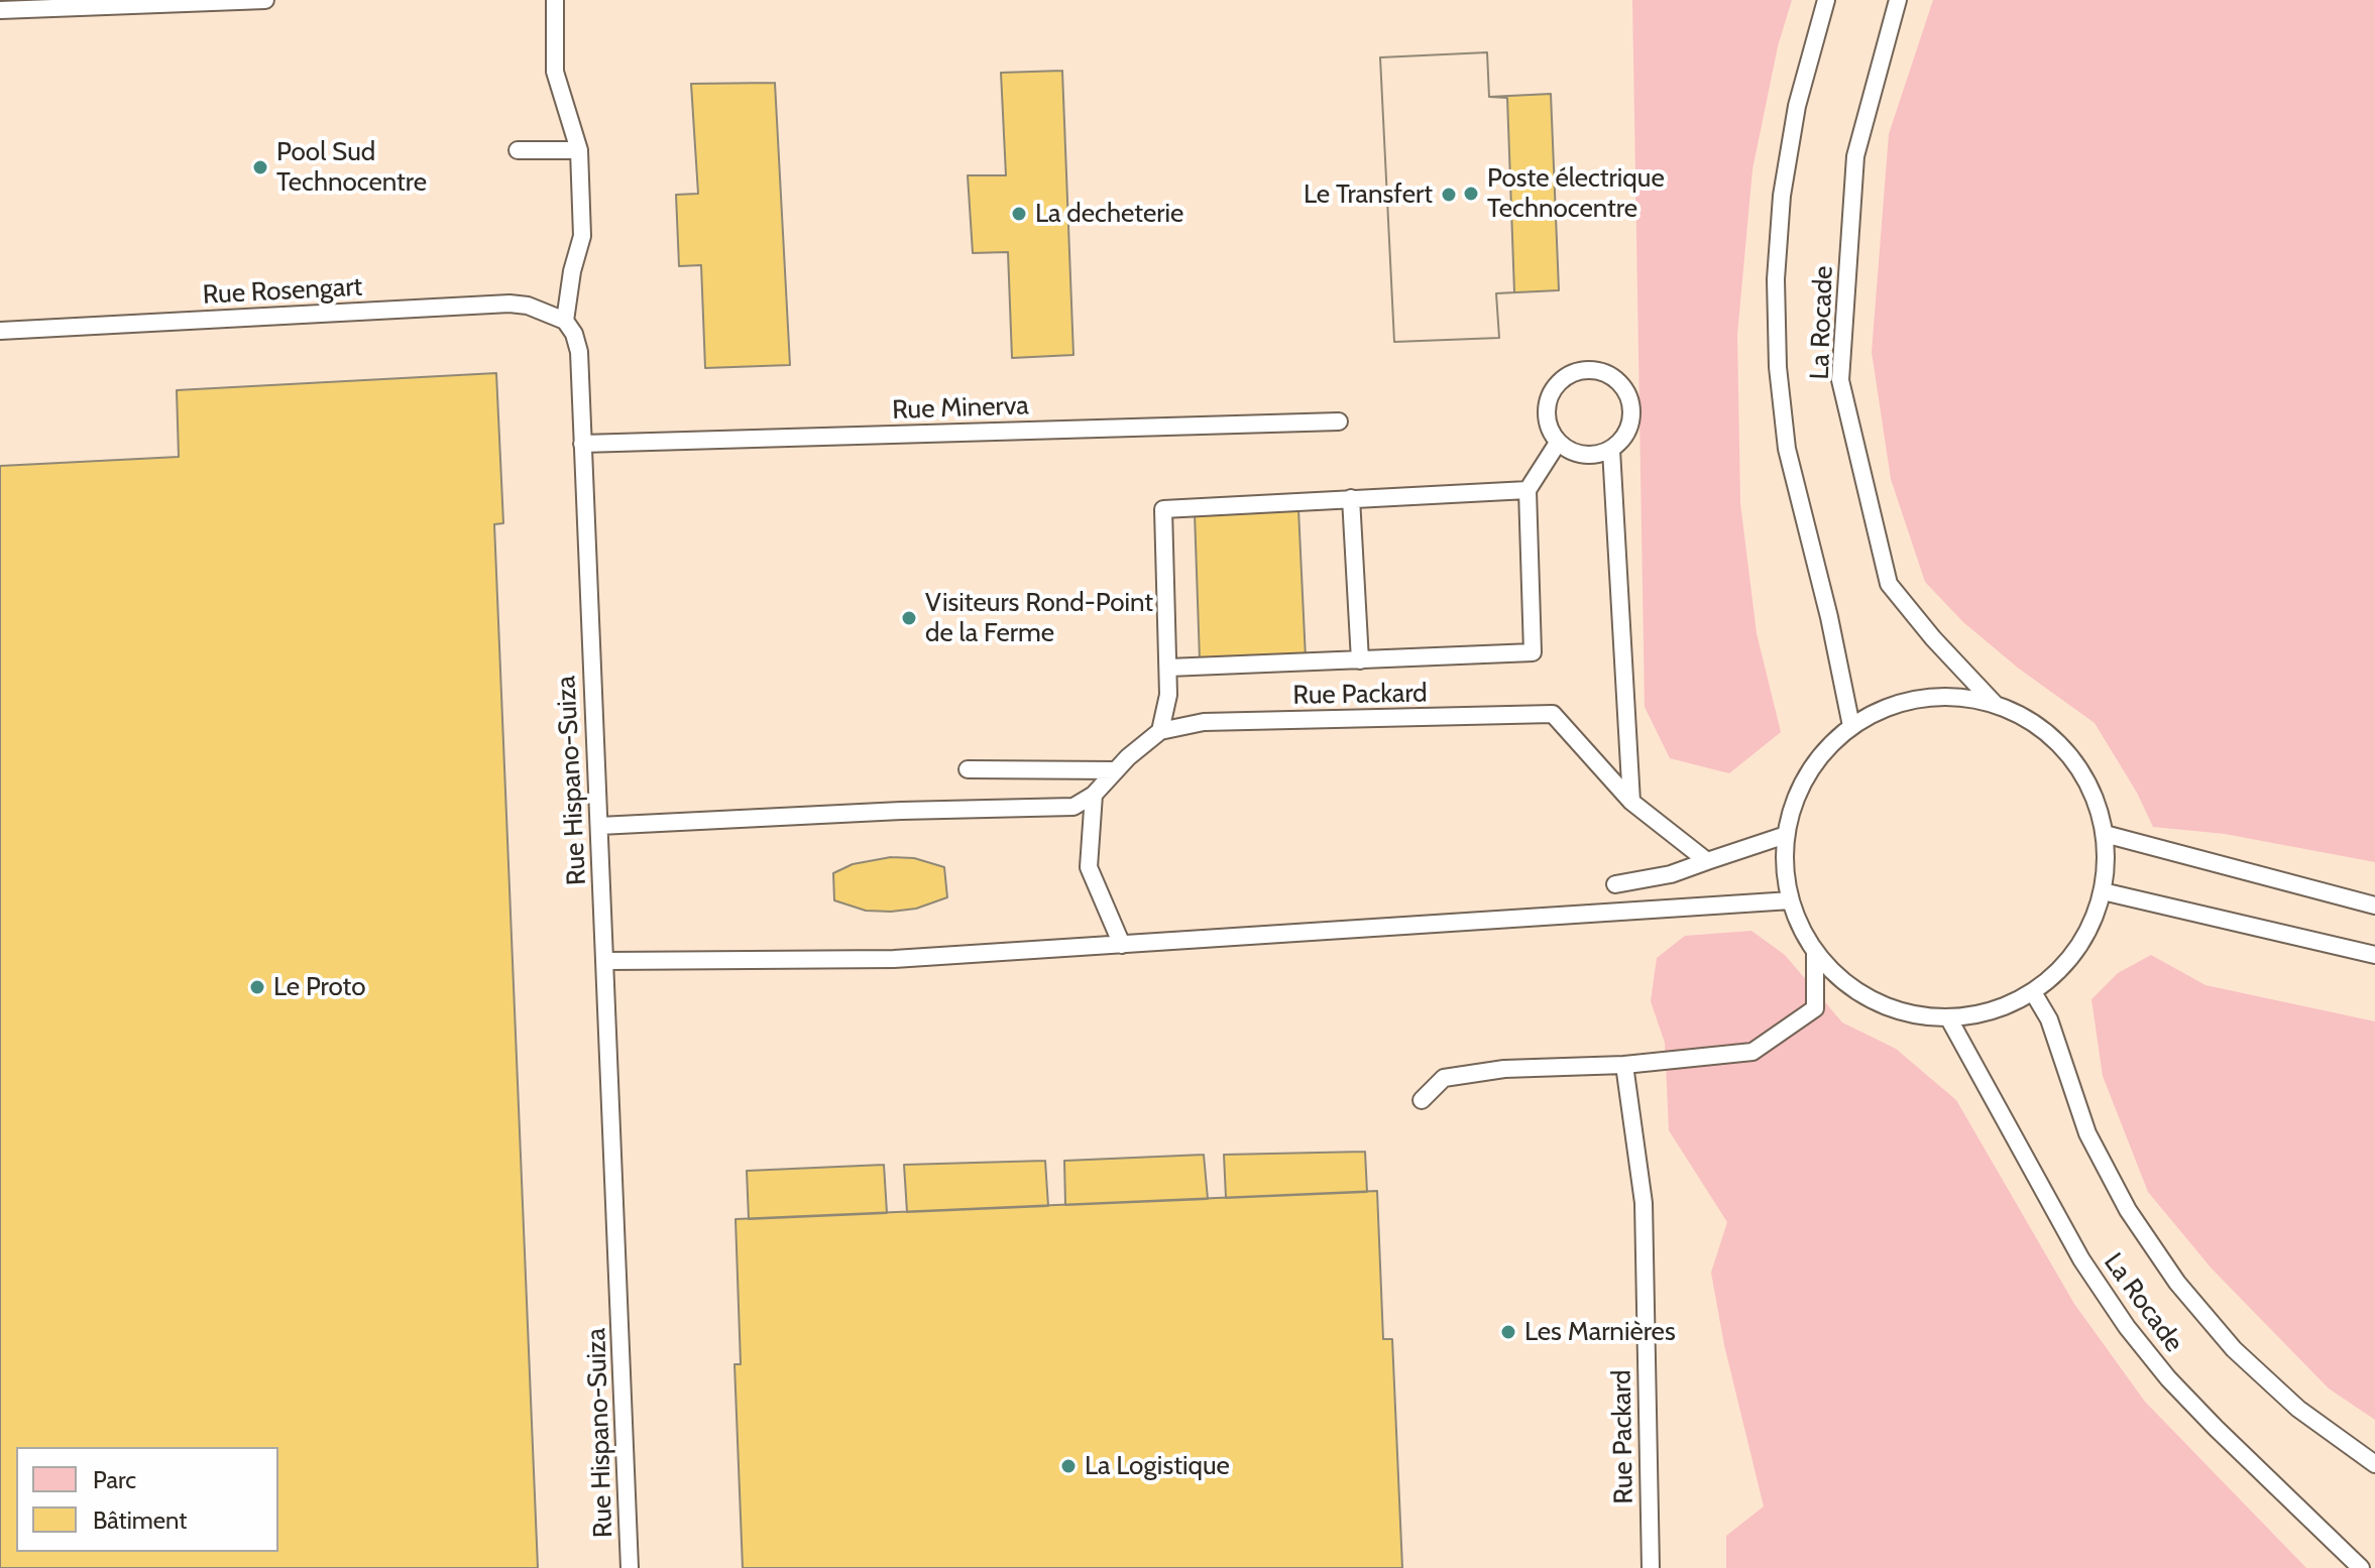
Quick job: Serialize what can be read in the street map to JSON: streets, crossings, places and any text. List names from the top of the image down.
{
  "streets": {
    "lane": [
      "Rue Rosengart",
      "La Rocade",
      "Rue Minerva",
      "Rue Packard",
      "Rue Hispano-Suiza"
    ]
  },
  "crossings": [
    ["Rue Rosengart", "Rue Hispano-Suiza"],
    ["Rue Minerva", "Rue Hispano-Suiza"],
    ["Rue Packard", "Rue Hispano-Suiza"]
  ],
  "places": [
    "Pool Sud Technocentre",
    "Poste électrique Technocentre",
    "Le Transfert",
    "La decheterie",
    "Visiteurs Rond-Point de la Ferme",
    "Le Proto",
    "Les Marnières",
    "La Logistique"
  ],
  "legend": ["Parc", "Bâtiment"]
}
